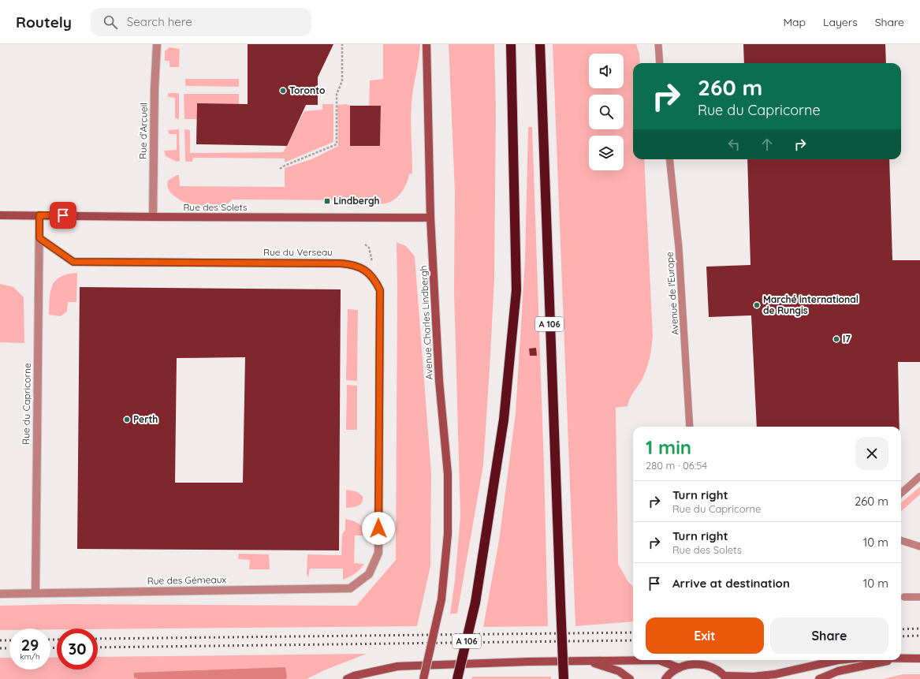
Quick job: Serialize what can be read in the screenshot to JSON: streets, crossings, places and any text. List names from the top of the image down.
{
  "streets": {
    "highway": ["A 106"],
    "main road": ["Rue des Solets", "Avenue Charles Lindbergh"],
    "street": [
      "Rue d'Arcueil",
      "Rue du Verseau",
      "Rue du Capricorne",
      "Rue des Gémeaux"
    ],
    "lane": ["Avenue de l'Europe"]
  },
  "crossings": [
    ["Rue d'Arcueil", "Rue des Solets"],
    ["Rue des Solets", "Avenue Charles Lindbergh"],
    ["Rue des Solets", "Rue du Capricorne"],
    ["Rue du Verseau", "Rue du Capricorne"],
    ["Rue du Verseau", "Rue des Gémeaux"],
    ["Rue du Capricorne", "Rue des Gémeaux"]
  ],
  "places": {
    "other": [
      "Toronto",
      "Marché international de Rungis",
      "I7",
      "Perth"
    ],
    "transit": ["Lindbergh"]
  },
  "page": {
    "header": "Routely",
    "search": "Search here",
    "nav": ["Map", "Layers", "Share"],
    "turn": ["260 m", "Rue du Capricorne"],
    "heading": ["1 min", "280 m · 06:54"],
    "list": [
      {
        "name": "Turn right",
        "note": "Rue du Capricorne",
        "value": "260 m"
      },
      {
        "name": "Turn right",
        "note": "Rue des Solets",
        "value": "10 m"
      },
      {
        "name": "Arrive at destination",
        "value": "10 m"
      }
    ],
    "buttons": ["Exit", "Share"],
    "speed": "29 km/h",
    "limit": "30"
  }
}
